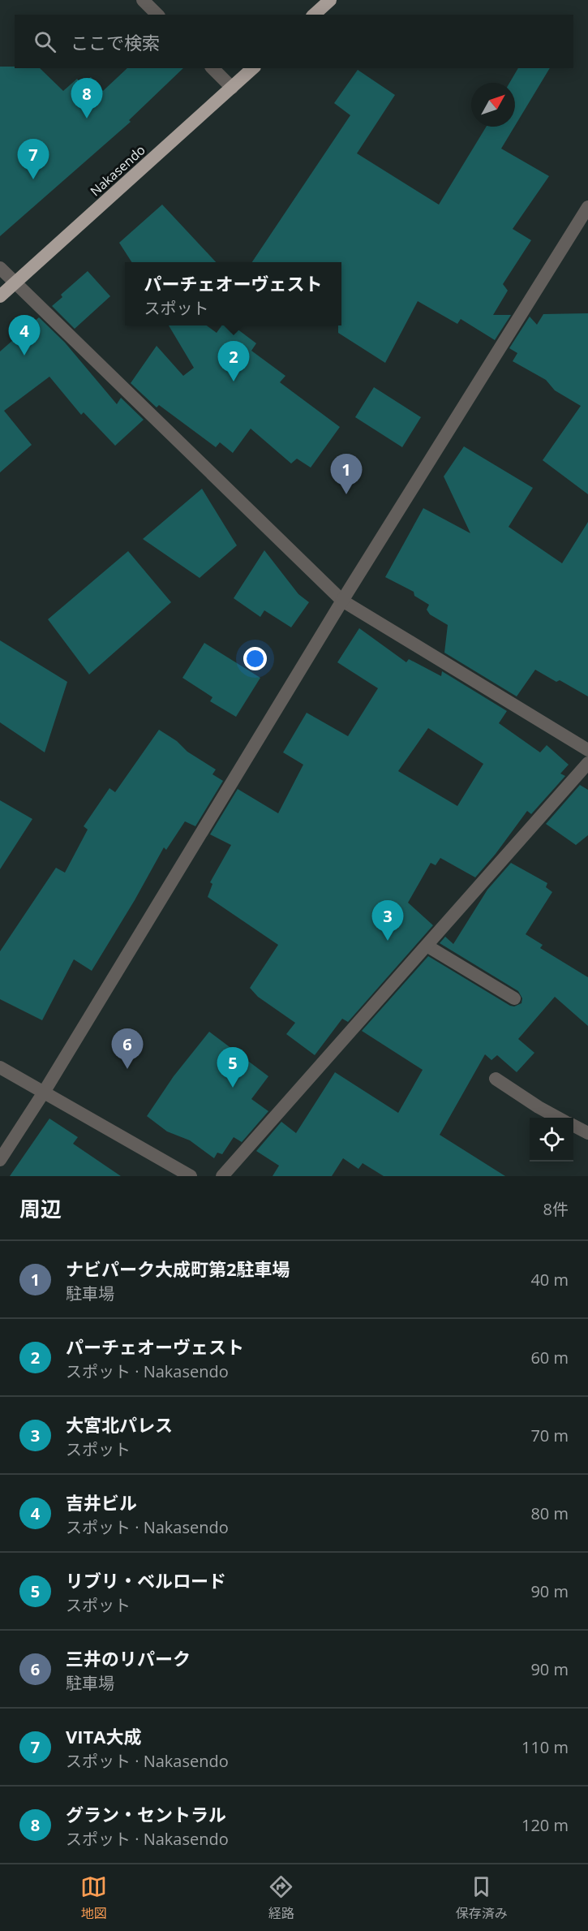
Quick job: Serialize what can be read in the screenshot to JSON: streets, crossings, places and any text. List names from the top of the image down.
{
  "streets": {
    "highway": ["Nakasendo"]
  },
  "north": "top right",
  "page": {
    "search": "ここで検索",
    "pins": [
      "8",
      "7",
      "4",
      "2",
      "1",
      "3",
      "6",
      "5"
    ],
    "popup": ["パーチェオーヴェスト", "スポット"],
    "heading": ["周辺", "8件"],
    "list": [
      {
        "mark": "1",
        "name": "ナビパーク大成町第2駐車場",
        "note": "駐車場",
        "value": "40 m"
      },
      {
        "mark": "2",
        "name": "パーチェオーヴェスト",
        "note": "スポット · Nakasendo",
        "value": "60 m"
      },
      {
        "mark": "3",
        "name": "大宮北パレス",
        "note": "スポット",
        "value": "70 m"
      },
      {
        "mark": "4",
        "name": "吉井ビル",
        "note": "スポット · Nakasendo",
        "value": "80 m"
      },
      {
        "mark": "5",
        "name": "リブリ・ベルロード",
        "note": "スポット",
        "value": "90 m"
      },
      {
        "mark": "6",
        "name": "三井のリパーク",
        "note": "駐車場",
        "value": "90 m"
      },
      {
        "mark": "7",
        "name": "VITA大成",
        "note": "スポット · Nakasendo",
        "value": "110 m"
      },
      {
        "mark": "8",
        "name": "グラン・セントラル",
        "note": "スポット · Nakasendo",
        "value": "120 m"
      }
    ],
    "nav": ["地図", "経路", "保存済み"]
  }
}
